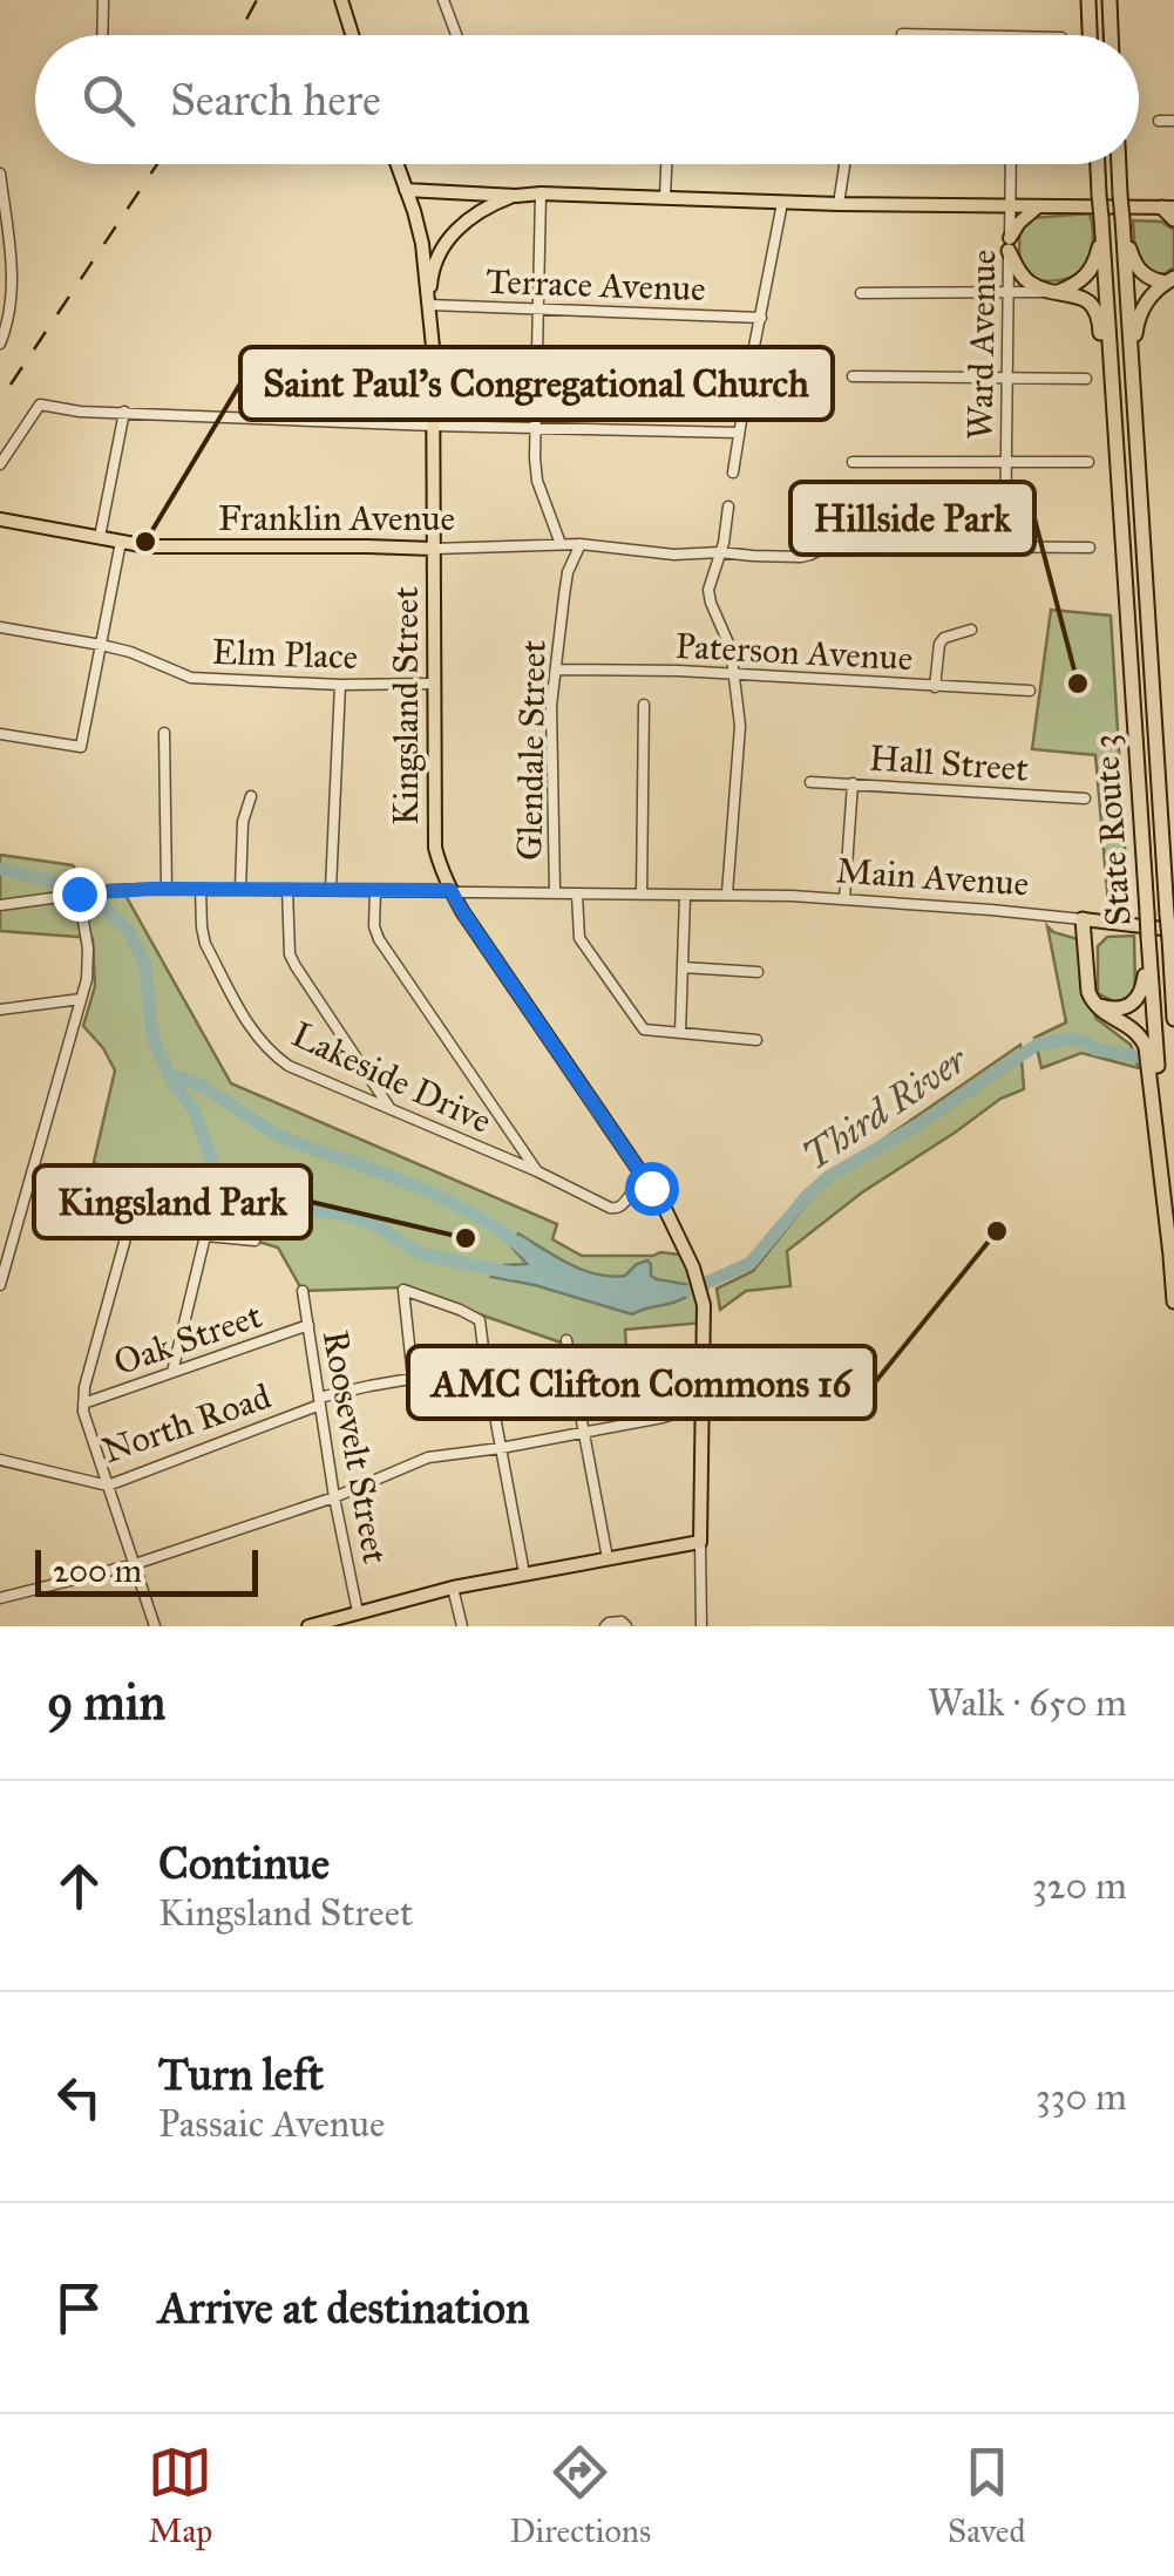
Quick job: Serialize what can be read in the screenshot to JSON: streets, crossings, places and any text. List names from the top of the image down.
{
  "streets": {
    "highway": ["State Route 3"],
    "main road": ["Franklin Avenue", "Kingsland Street", "Main Avenue"],
    "street": [
      "Terrace Avenue",
      "Ward Avenue",
      "Paterson Avenue",
      "Elm Place",
      "Glendale Street",
      "Hall Street",
      "Lakeside Drive",
      "Oak Street",
      "North Road",
      "Roosevelt Street"
    ]
  },
  "crossings": [
    ["Terrace Avenue", "Kingsland Street"],
    ["Ward Avenue", "Franklin Avenue"],
    ["Franklin Avenue", "Kingsland Street"],
    ["Franklin Avenue", "Glendale Street"],
    ["Paterson Avenue", "Glendale Street"],
    ["Elm Place", "Kingsland Street"],
    ["Kingsland Street", "Main Avenue"],
    ["Kingsland Street", "Lakeside Drive"],
    ["Glendale Street", "Main Avenue"],
    ["State Route 3", "Main Avenue"],
    ["Main Avenue", "Lakeside Drive"],
    ["Oak Street", "Roosevelt Street"],
    ["North Road", "Roosevelt Street"]
  ],
  "water": ["Third River"],
  "places": [
    "Saint Paul's Congregational Church",
    "Hillside Park",
    "AMC Clifton Commons 16",
    "Kingsland Park"
  ],
  "scale_bar": "200 m",
  "page": {
    "search": "Search here",
    "scale": "200 m",
    "heading": ["9 min", "Walk · 650 m"],
    "list": [
      ["Continue", "Kingsland Street", "320 m"],
      ["Turn left", "Passaic Avenue", "330 m"],
      "Arrive at destination"
    ],
    "nav": ["Map", "Directions", "Saved"]
  }
}
